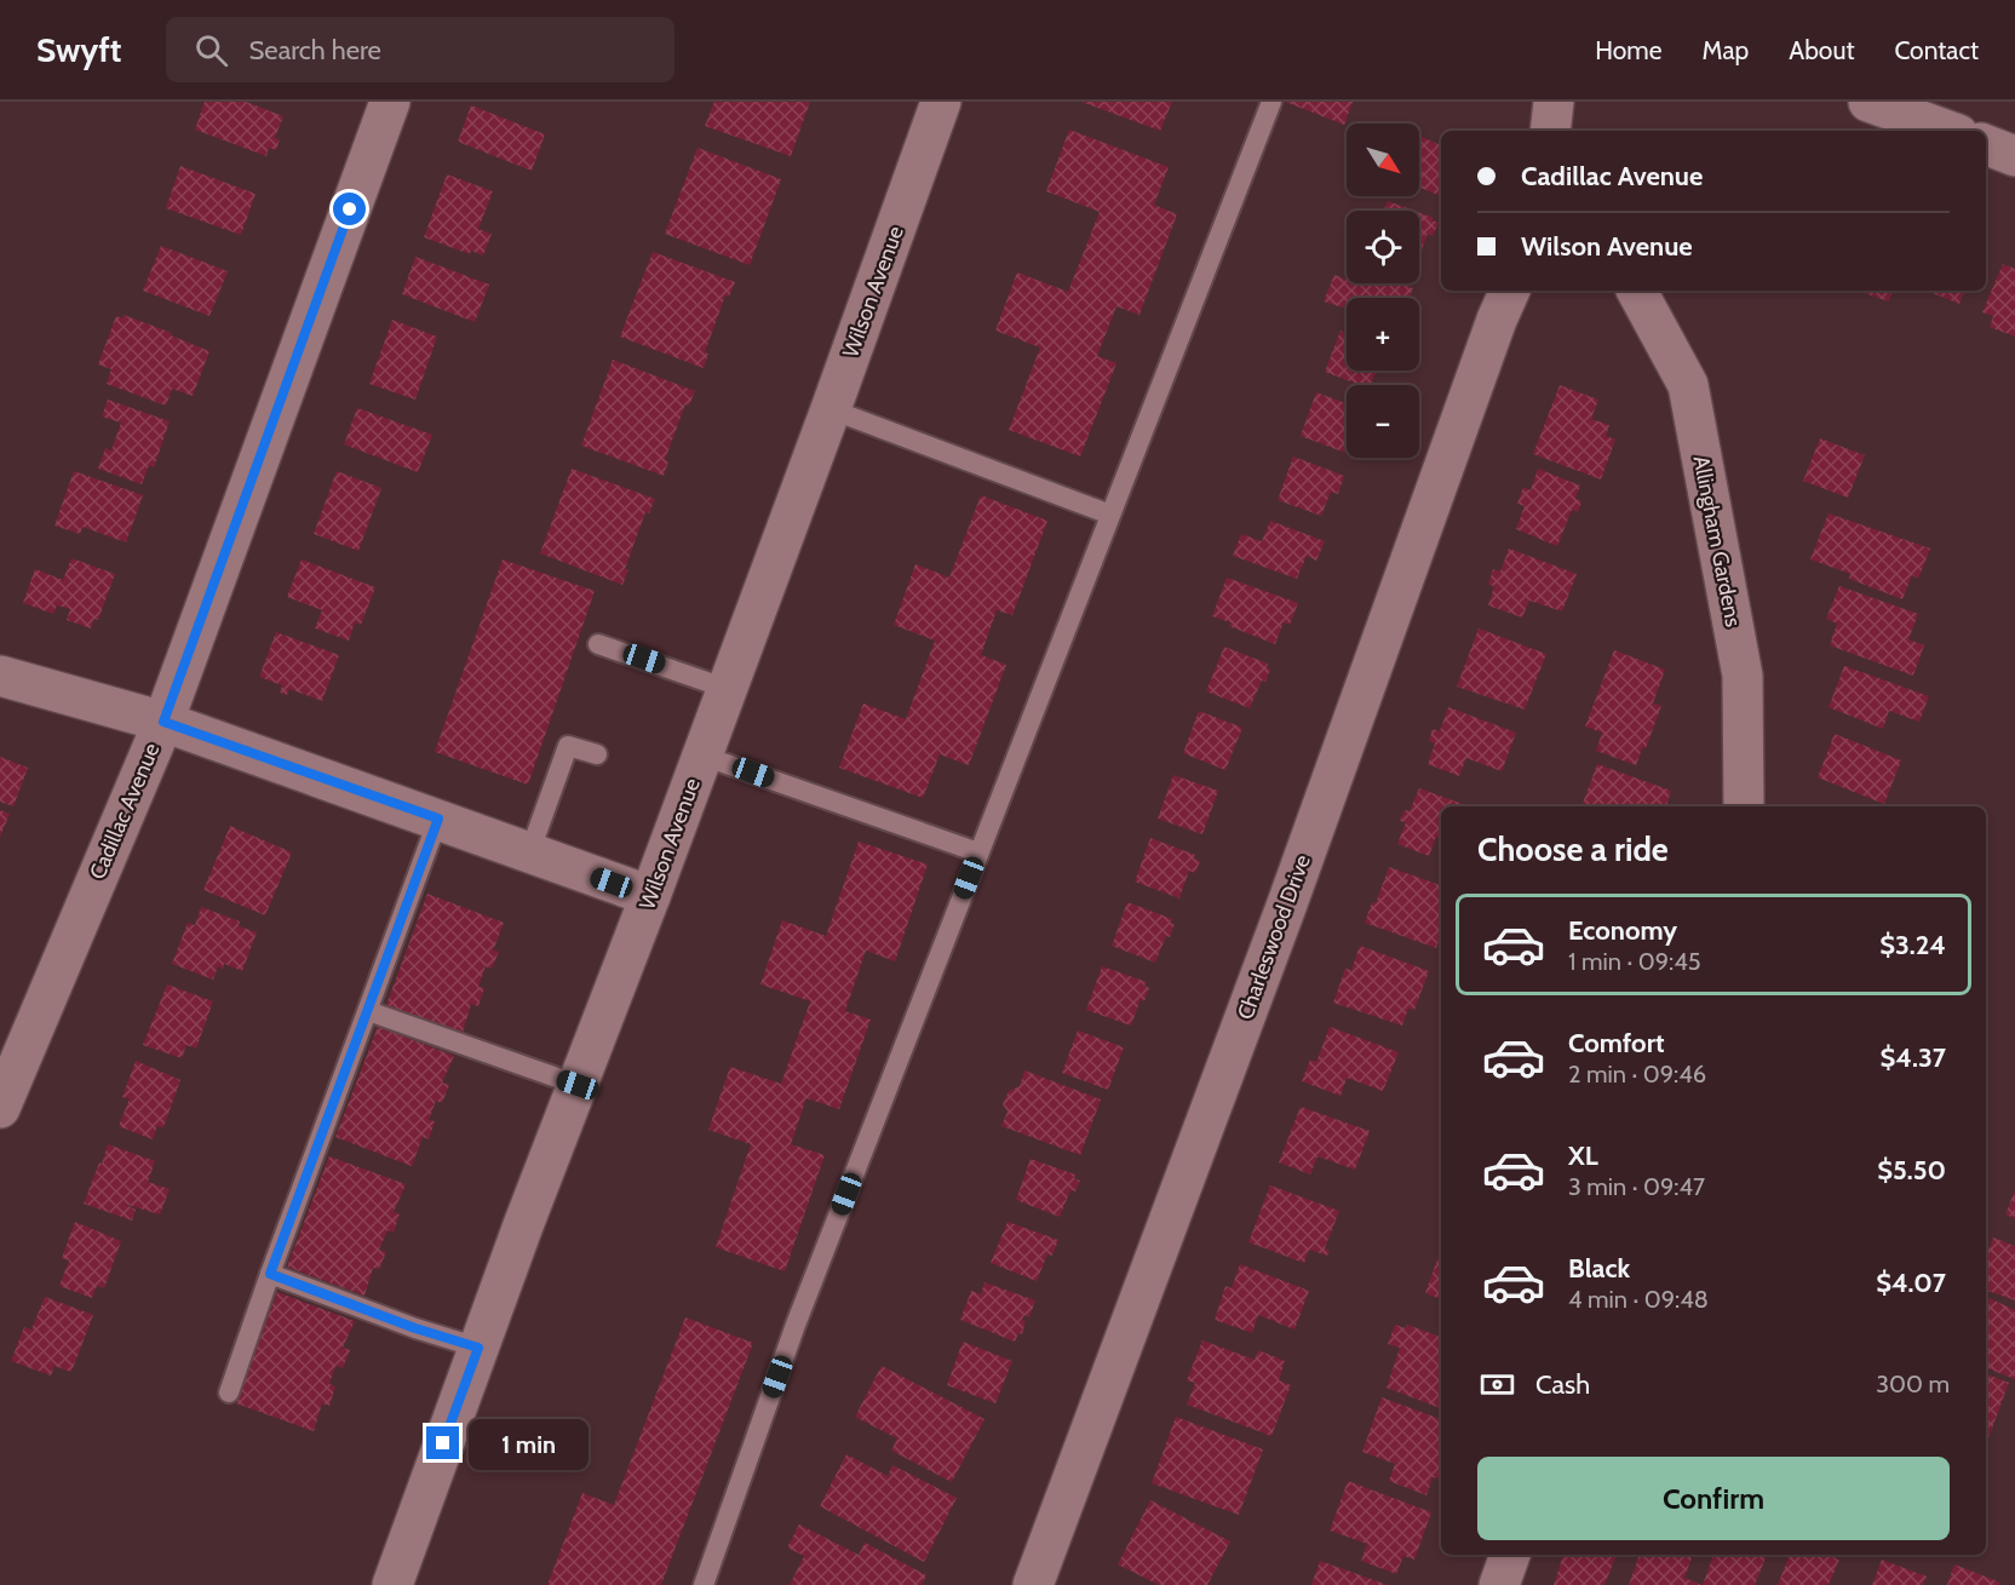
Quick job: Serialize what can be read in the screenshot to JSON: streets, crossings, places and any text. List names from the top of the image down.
{
  "streets": {
    "street": [
      "Wilson Avenue",
      "Allingham Gardens",
      "Cadillac Avenue",
      "Charleswood Drive"
    ]
  },
  "north": "bottom right",
  "page": {
    "header": "Swyft",
    "search": "Search here",
    "nav": [
      "Home",
      "Map",
      "About",
      "Contact"
    ],
    "map_buttons": ["+", "−"],
    "banner": ["Cadillac Avenue", "Wilson Avenue"],
    "heading": "Choose a ride",
    "list": [
      {
        "name": "Economy",
        "note": "1 min · 09:45",
        "value": "$3.24"
      },
      {
        "name": "Comfort",
        "note": "2 min · 09:46",
        "value": "$4.37"
      },
      {
        "name": "XL",
        "note": "3 min · 09:47",
        "value": "$5.50"
      },
      {
        "name": "Black",
        "note": "4 min · 09:48",
        "value": "$4.07"
      }
    ],
    "pay": ["Cash", "300 m"],
    "bubble": "1 min",
    "buttons": "Confirm"
  }
}
